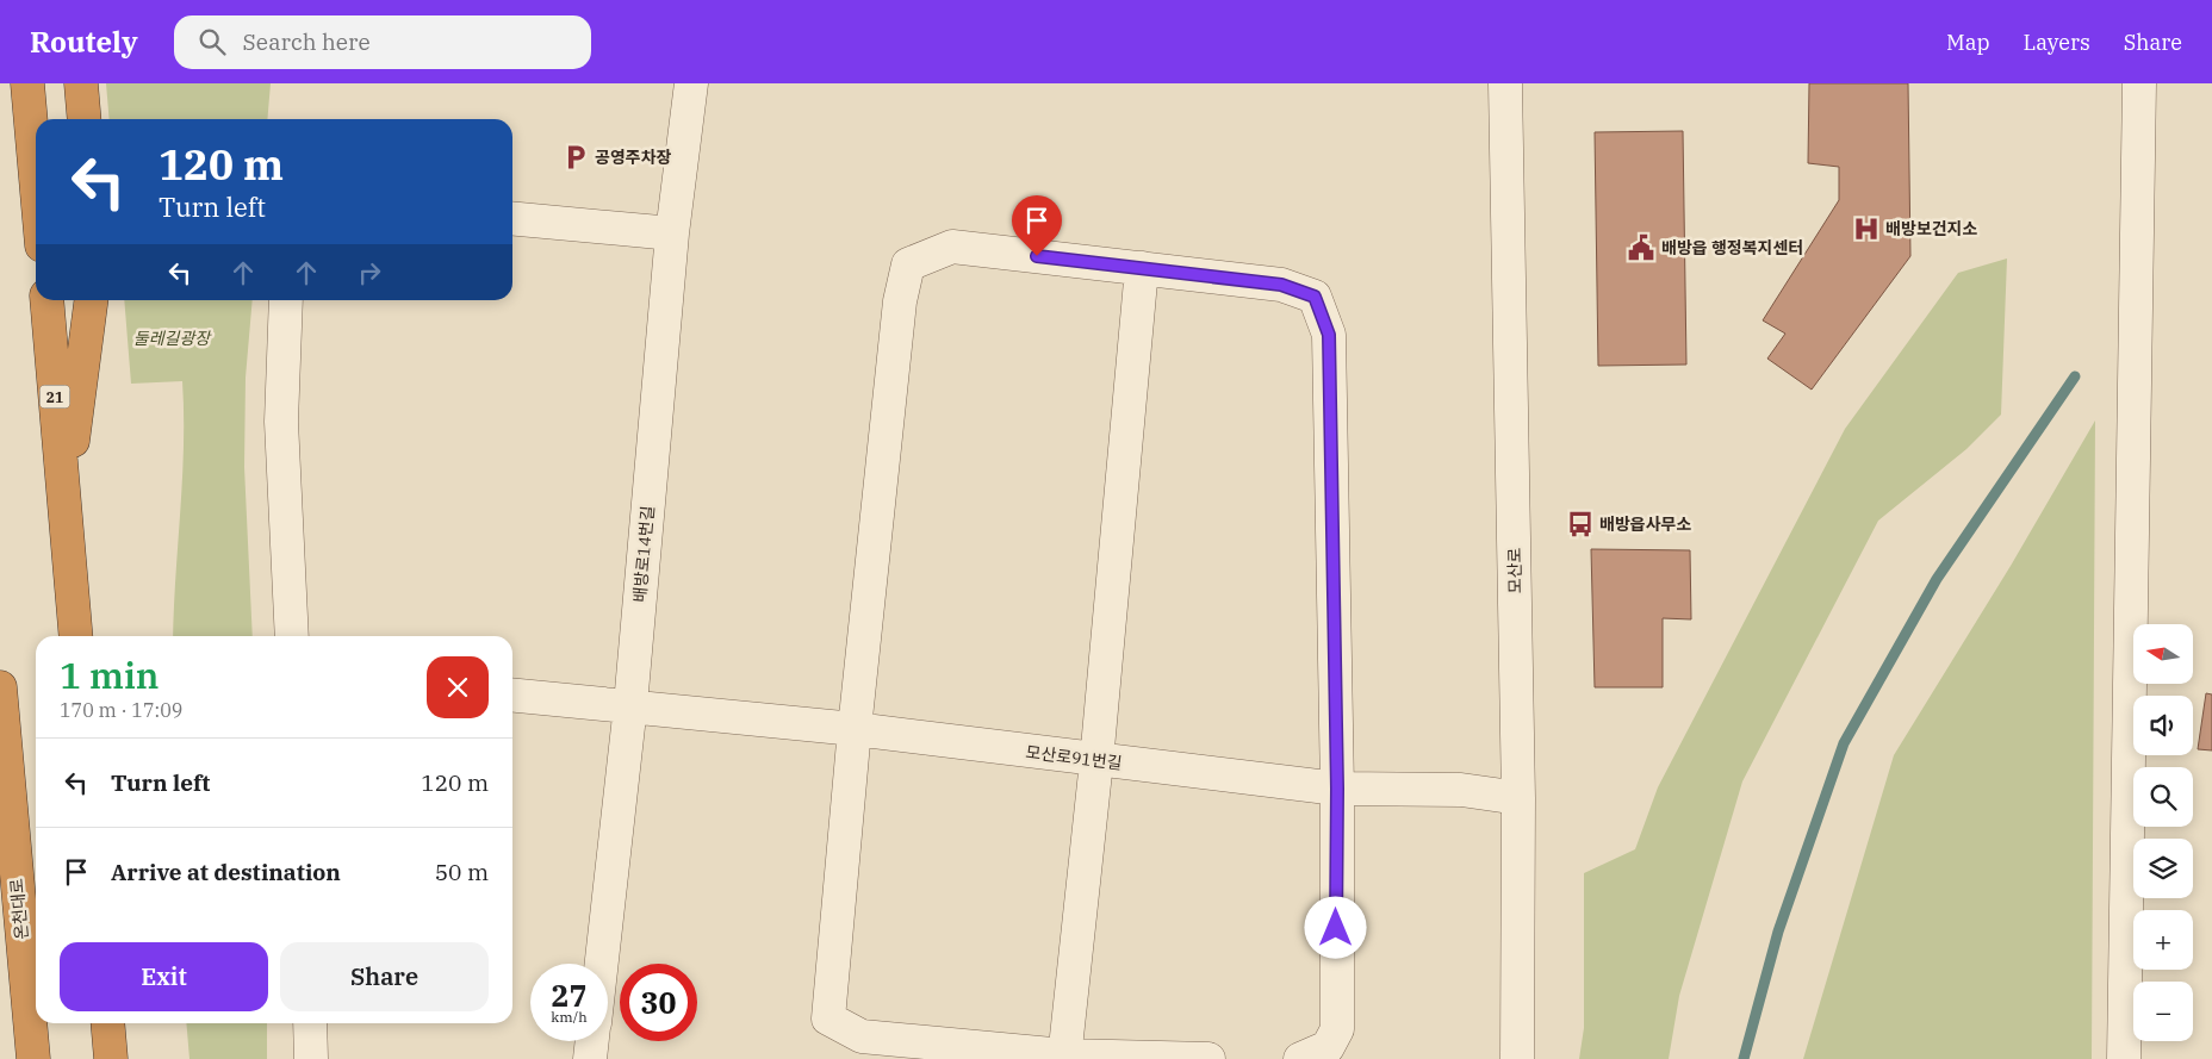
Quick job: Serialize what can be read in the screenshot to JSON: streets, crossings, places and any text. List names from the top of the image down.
{
  "streets": {
    "highway": ["21", "온천대로"],
    "street": ["배방로14번길", "모산로", "모산로91번길"]
  },
  "crossings": [
    ["배방로14번길", "모산로91번길"],
    ["모산로", "모산로91번길"]
  ],
  "parks": ["둘레길광장"],
  "places": {
    "parking": ["공영주차장"],
    "hospital": ["배방보건지소"],
    "public building": ["배방읍 행정복지센터"],
    "bus stop": ["배방읍사무소"]
  },
  "north": "left",
  "page": {
    "header": "Routely",
    "search": "Search here",
    "nav": ["Map", "Layers", "Share"],
    "turn": ["120 m", "Turn left"],
    "map_buttons": ["+", "−"],
    "heading": ["1 min", "170 m · 17:09"],
    "list": [
      {
        "name": "Turn left",
        "value": "120 m"
      },
      {
        "name": "Arrive at destination",
        "value": "50 m"
      }
    ],
    "buttons": ["Exit", "Share"],
    "speed": "27 km/h",
    "limit": "30"
  }
}
